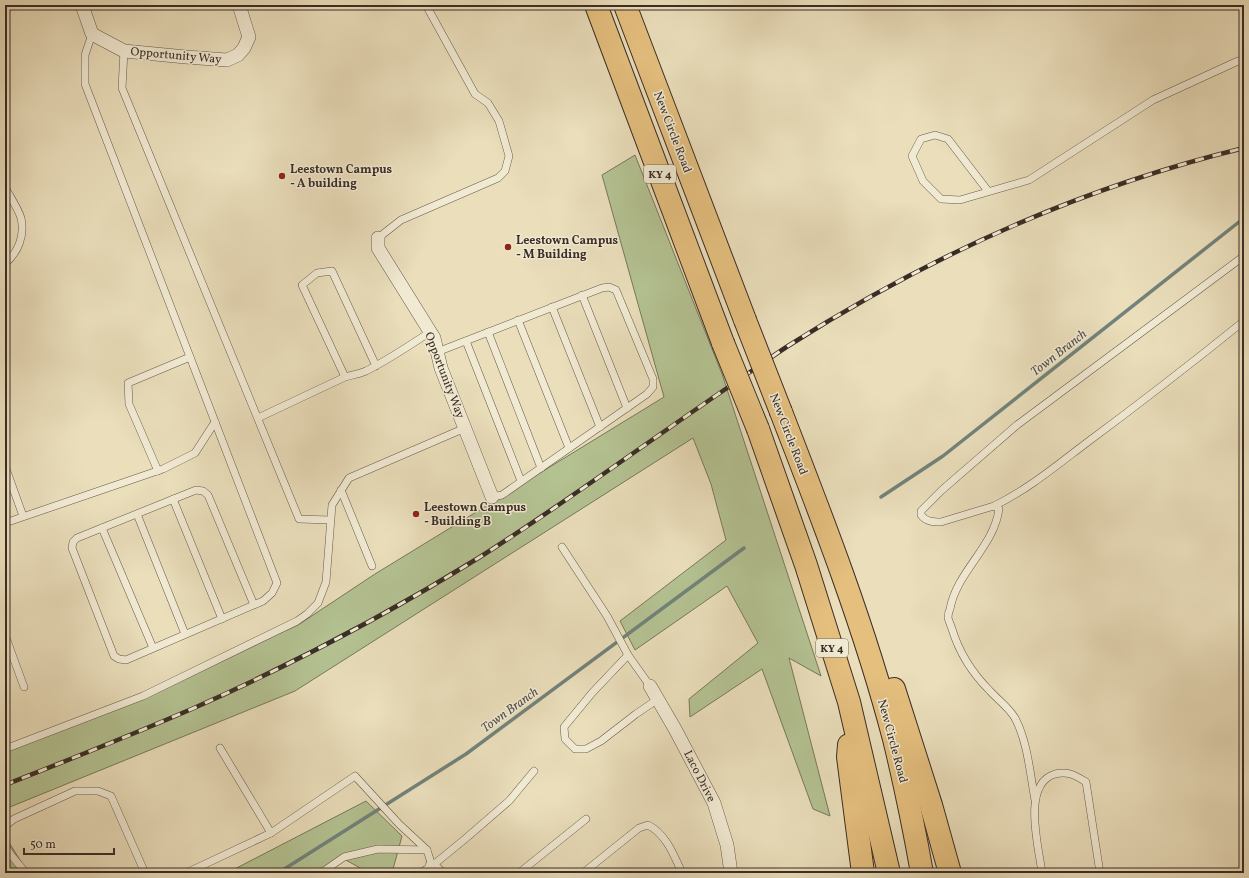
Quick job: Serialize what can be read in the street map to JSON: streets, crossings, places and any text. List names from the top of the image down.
{
  "streets": {
    "highway": ["New Circle Road", "KY 4"],
    "street": ["Opportunity Way", "Laco Drive"]
  },
  "water": ["Town Branch"],
  "places": ["Leestown Campus - A building", "Leestown Campus - M Building", "Leestown Campus - Building B"],
  "scale_bar": "50 m"
}
